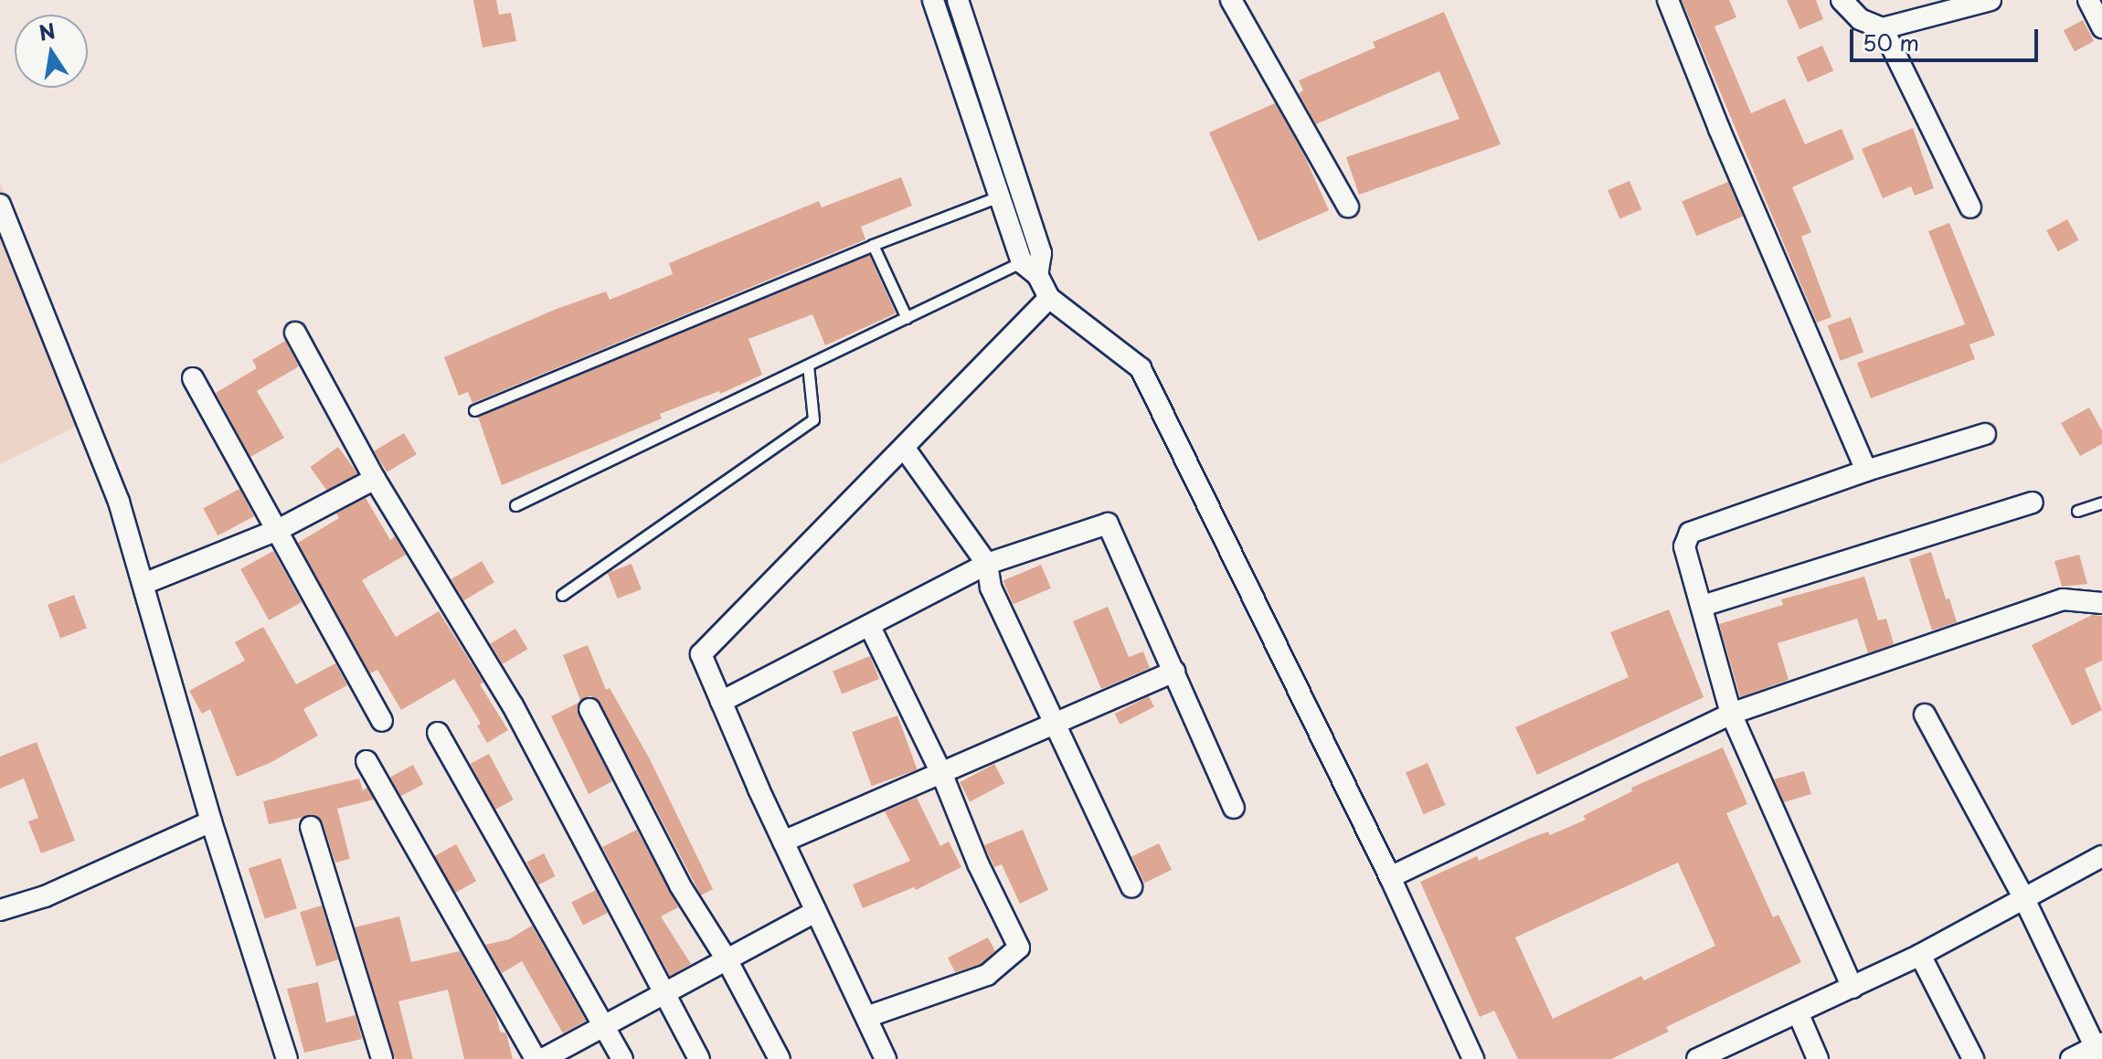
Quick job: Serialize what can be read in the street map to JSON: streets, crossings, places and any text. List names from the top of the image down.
{
  "scale_bar": "50 m",
  "north": "top"
}
